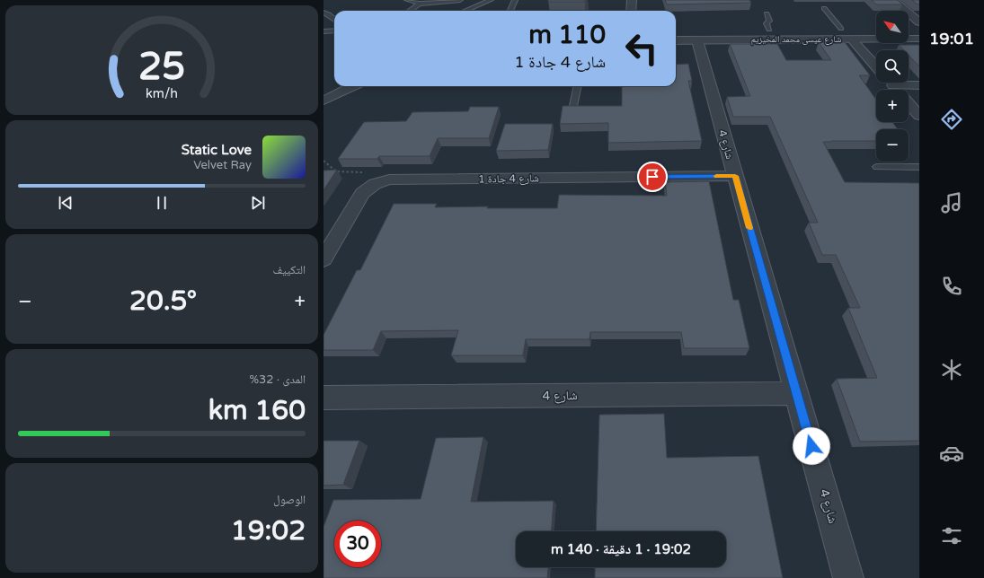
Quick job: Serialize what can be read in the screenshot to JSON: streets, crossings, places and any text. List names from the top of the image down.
{
  "streets": {
    "street": ["شارع عيسى محمد المخيزيم", "شارع 4", "شارع 4 جادة 1"]
  },
  "crossings": [
    ["شارع عيسى محمد المخيزيم", "شارع 4"],
    ["شارع 4", "شارع 4 جادة 1"]
  ],
  "north": "top left",
  "page": {
    "tabs": "19:01",
    "map_buttons": ["+", "−"],
    "turn": ["110 m", "شارع 4 جادة 1"],
    "song": ["Static Love", "Velvet Ray"],
    "tile": [
      "التكييف",
      ["المدى · 32%", "160 km"],
      ["الوصول", "19:02"]
    ],
    "heat": ["−", "20.5°", "+"],
    "limit": "30",
    "trip": "19:02 · 1 دقيقة · 140 m",
    "gauge": ["25", "km/h"]
  }
}
